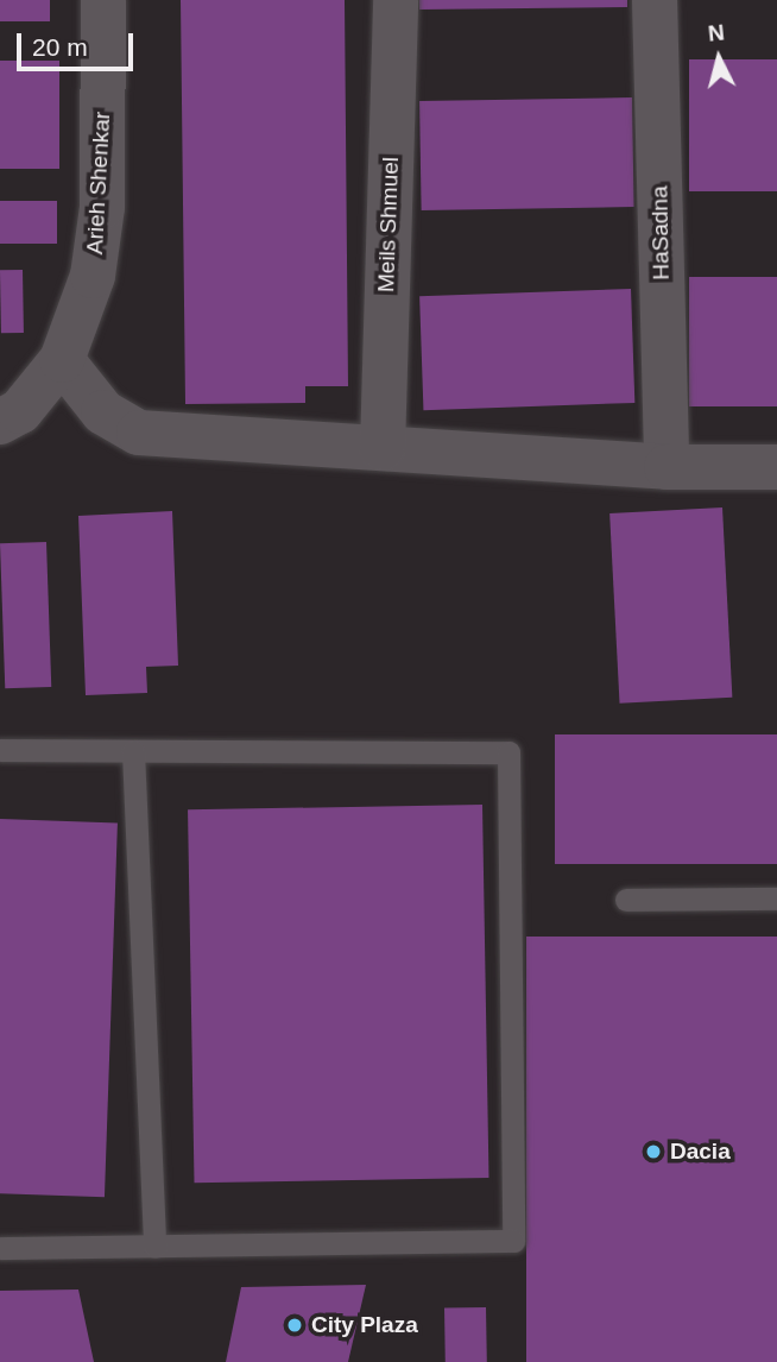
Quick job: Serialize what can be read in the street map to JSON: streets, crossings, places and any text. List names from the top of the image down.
{
  "streets": {
    "street": ["Arieh Shenkar", "Meils Shmuel", "HaSadna"]
  },
  "places": ["Dacia", "City Plaza"],
  "scale_bar": "20 m",
  "north": "top"
}
